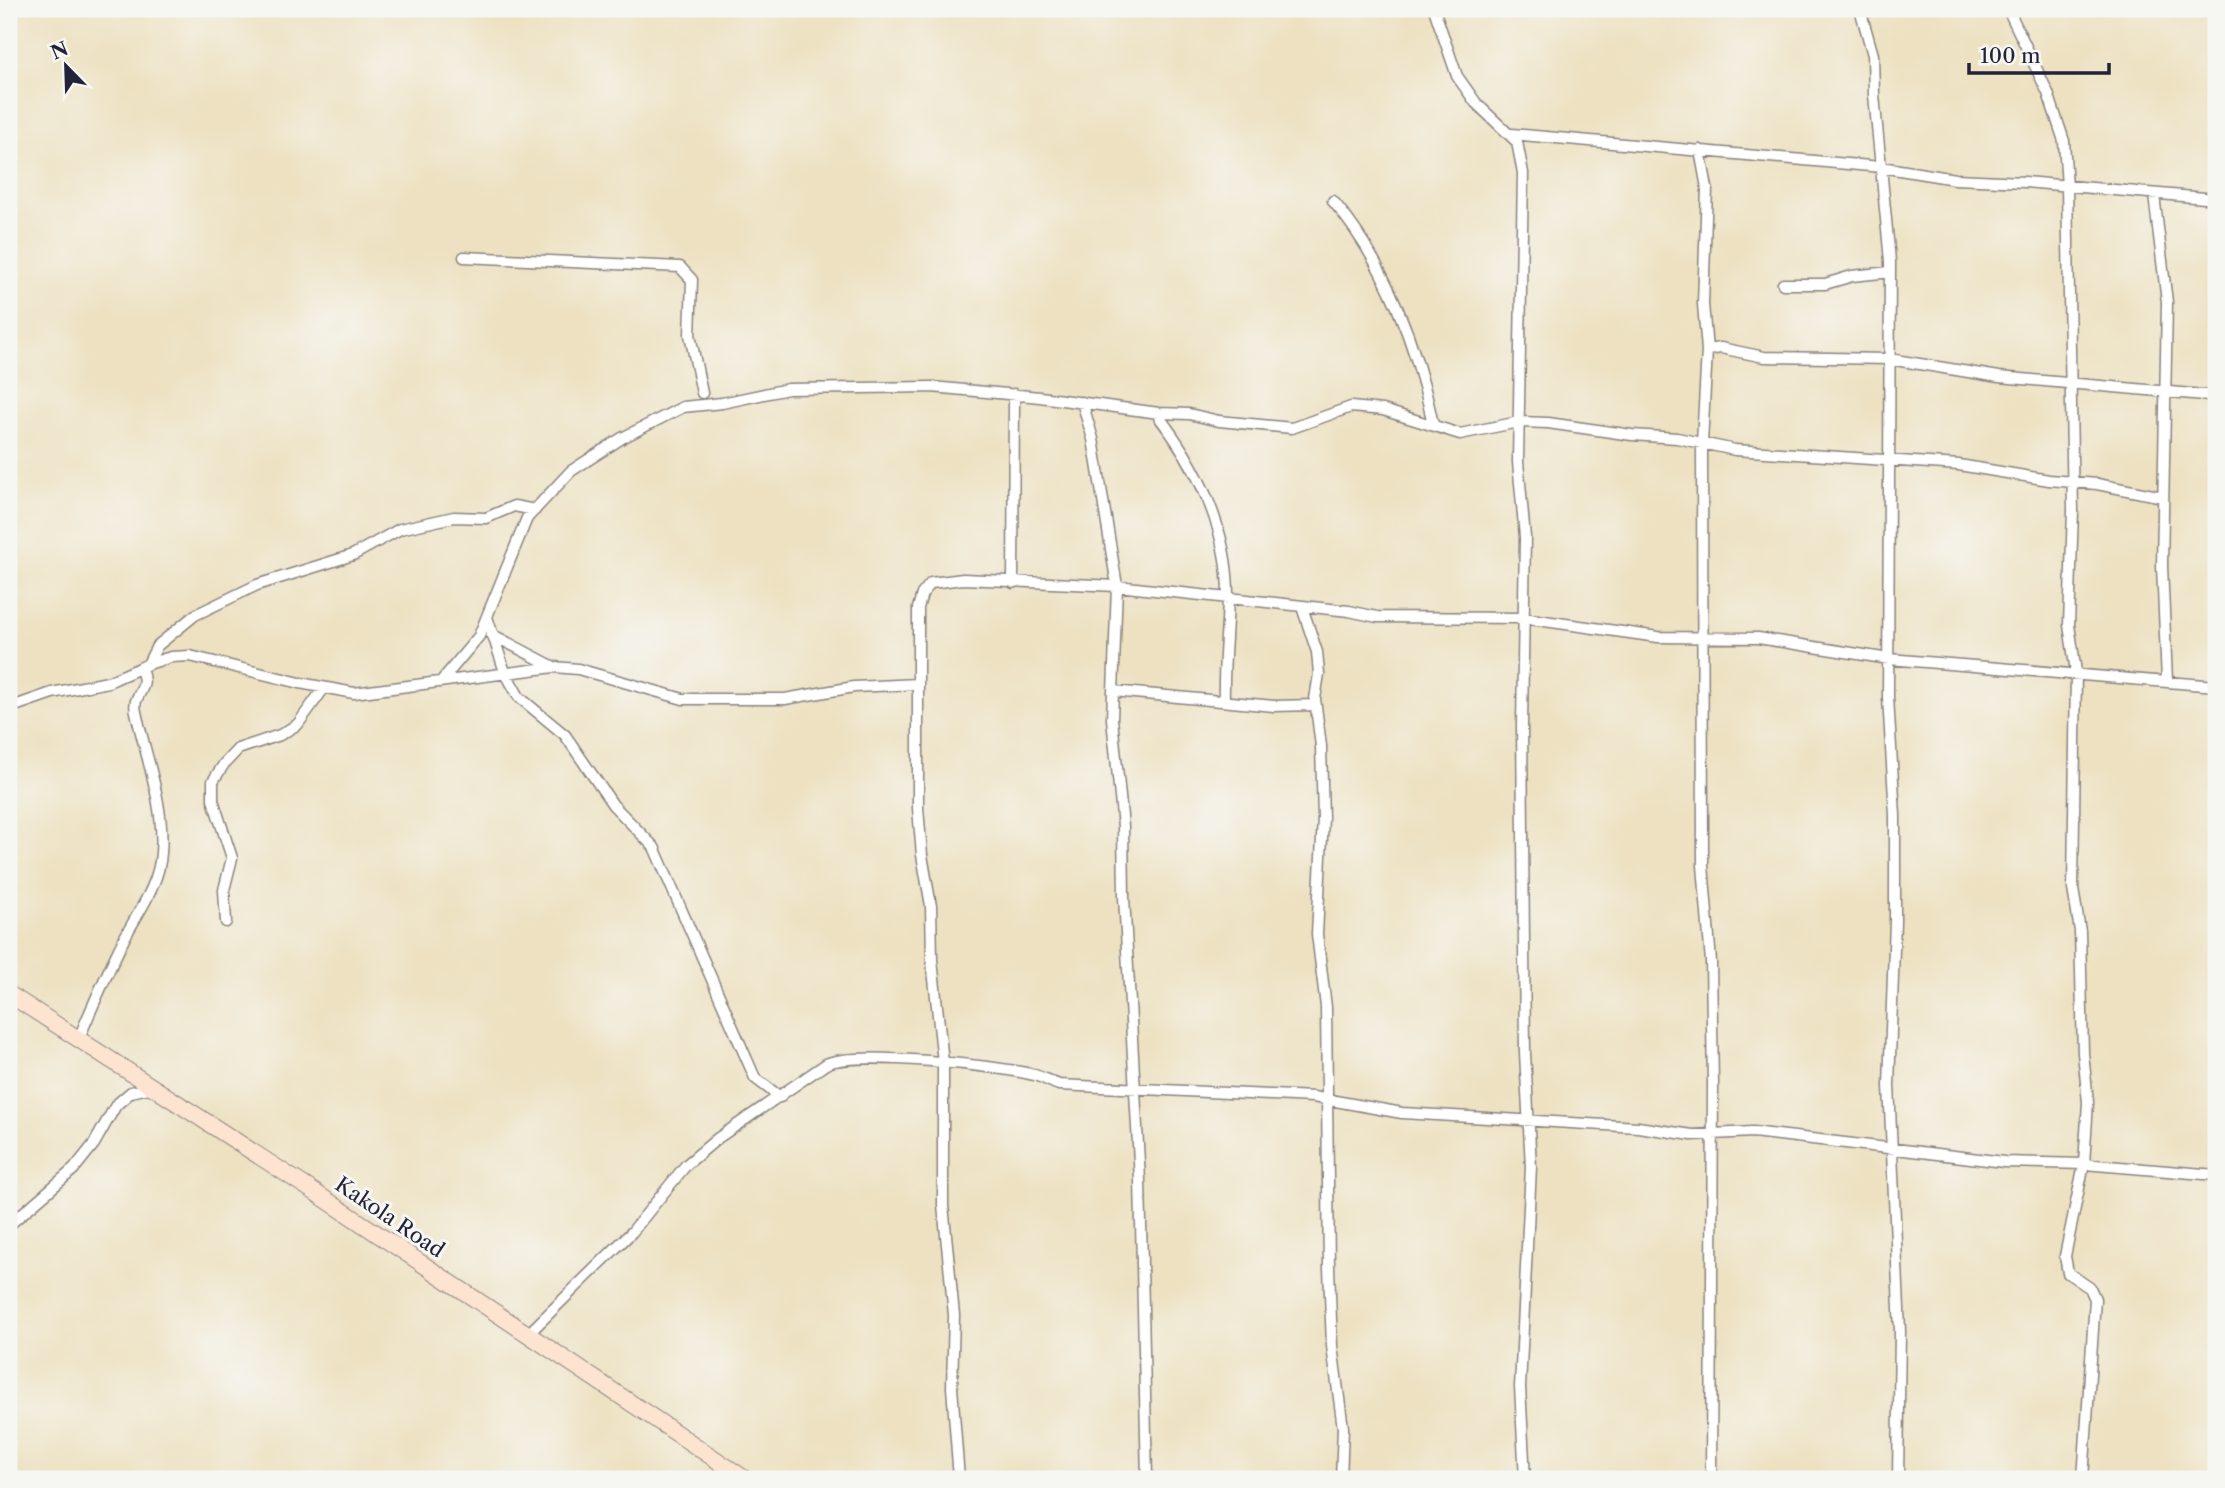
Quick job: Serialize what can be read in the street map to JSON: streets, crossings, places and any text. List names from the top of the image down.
{
  "streets": {
    "main road": ["Kakola Road"]
  },
  "scale_bar": "100 m",
  "north": "top left"
}
